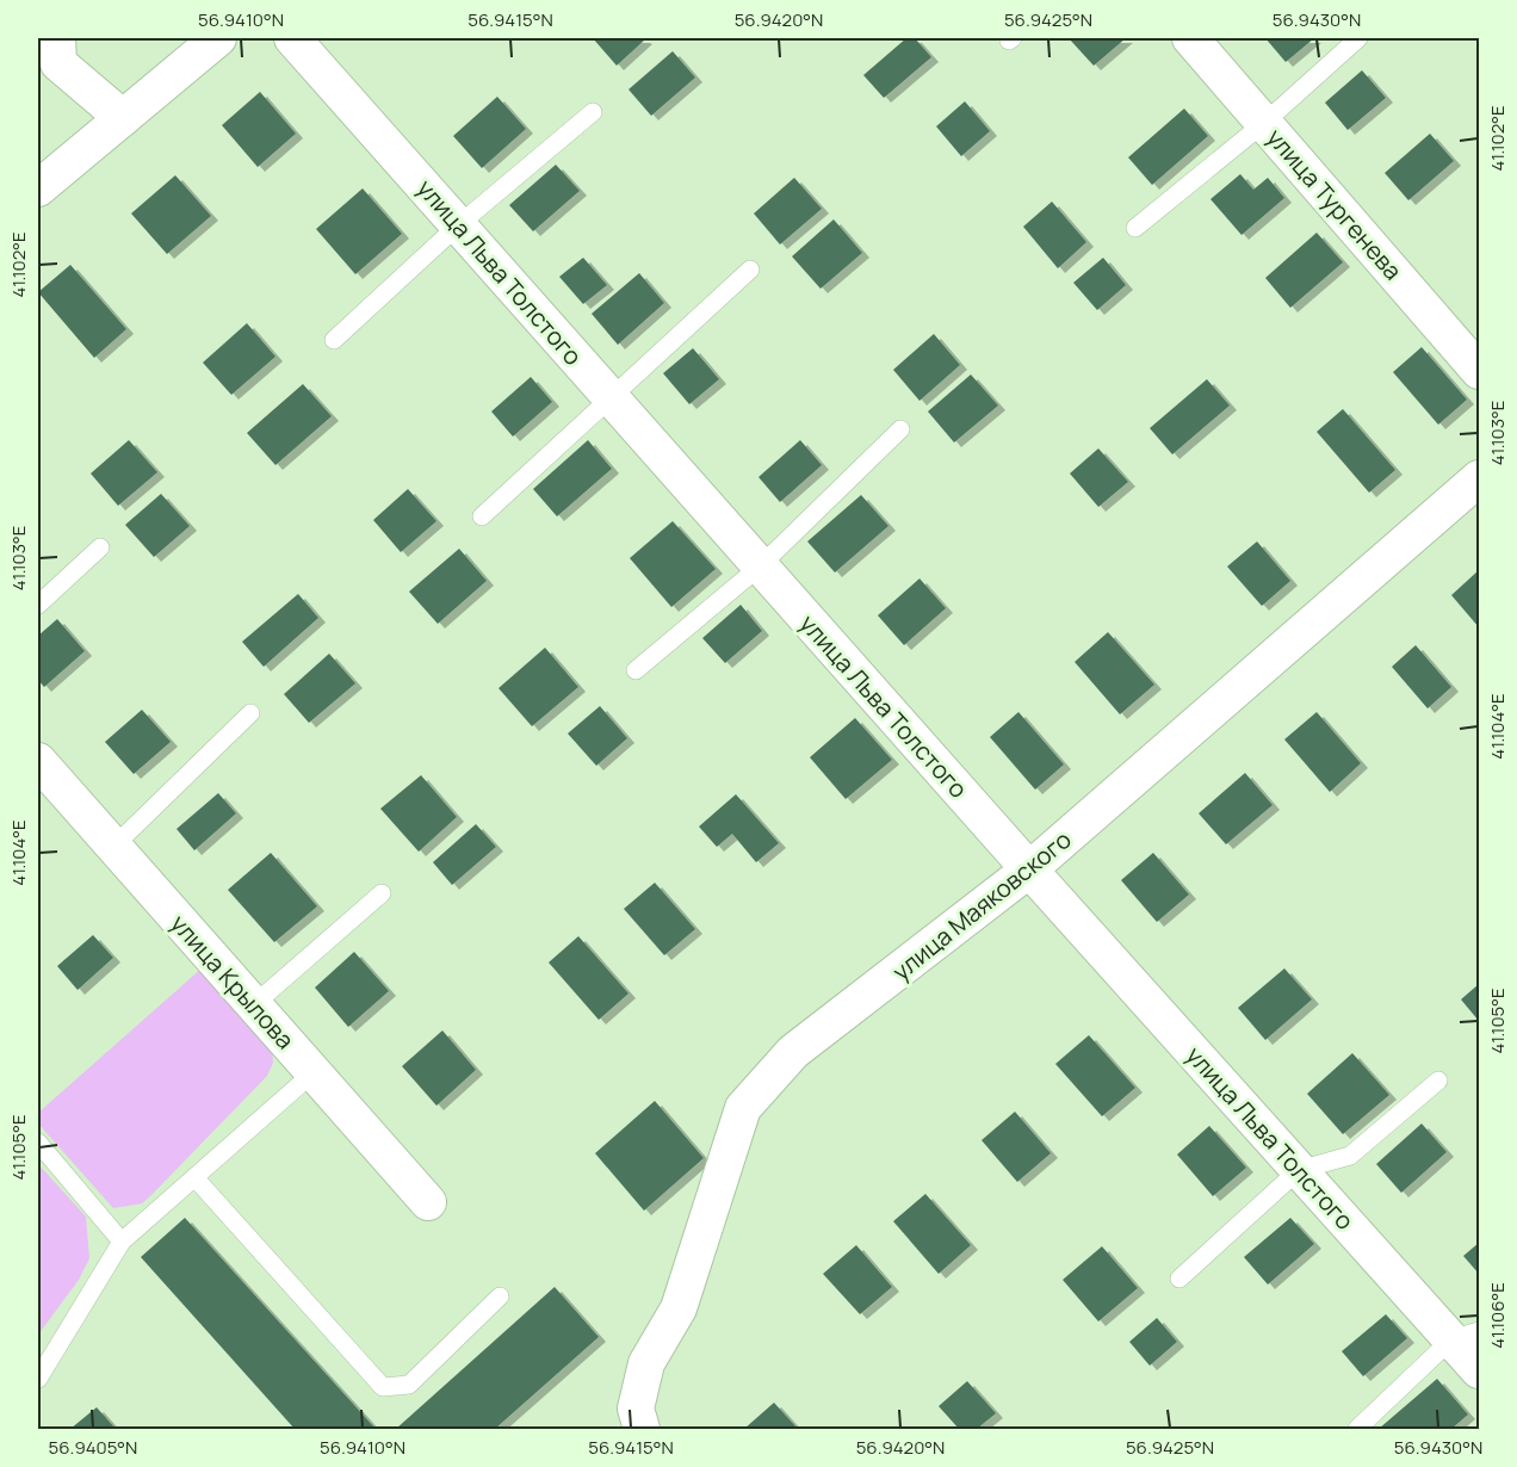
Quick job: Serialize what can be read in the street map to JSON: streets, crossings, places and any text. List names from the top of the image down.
{
  "streets": {
    "street": [
      "улица Тургенева",
      "улица Льва Толстого",
      "улица Маяковского",
      "улица Крылова"
    ]
  },
  "crossings": [
    ["улица Льва Толстого", "улица Маяковского"]
  ],
  "coordinates": [
    "56.9410°N",
    "56.9415°N",
    "56.9420°N",
    "56.9425°N",
    "56.9430°N",
    "41.102°E",
    "41.103°E",
    "41.104°E",
    "41.105°E",
    "41.106°E",
    "56.9405°N"
  ]
}
